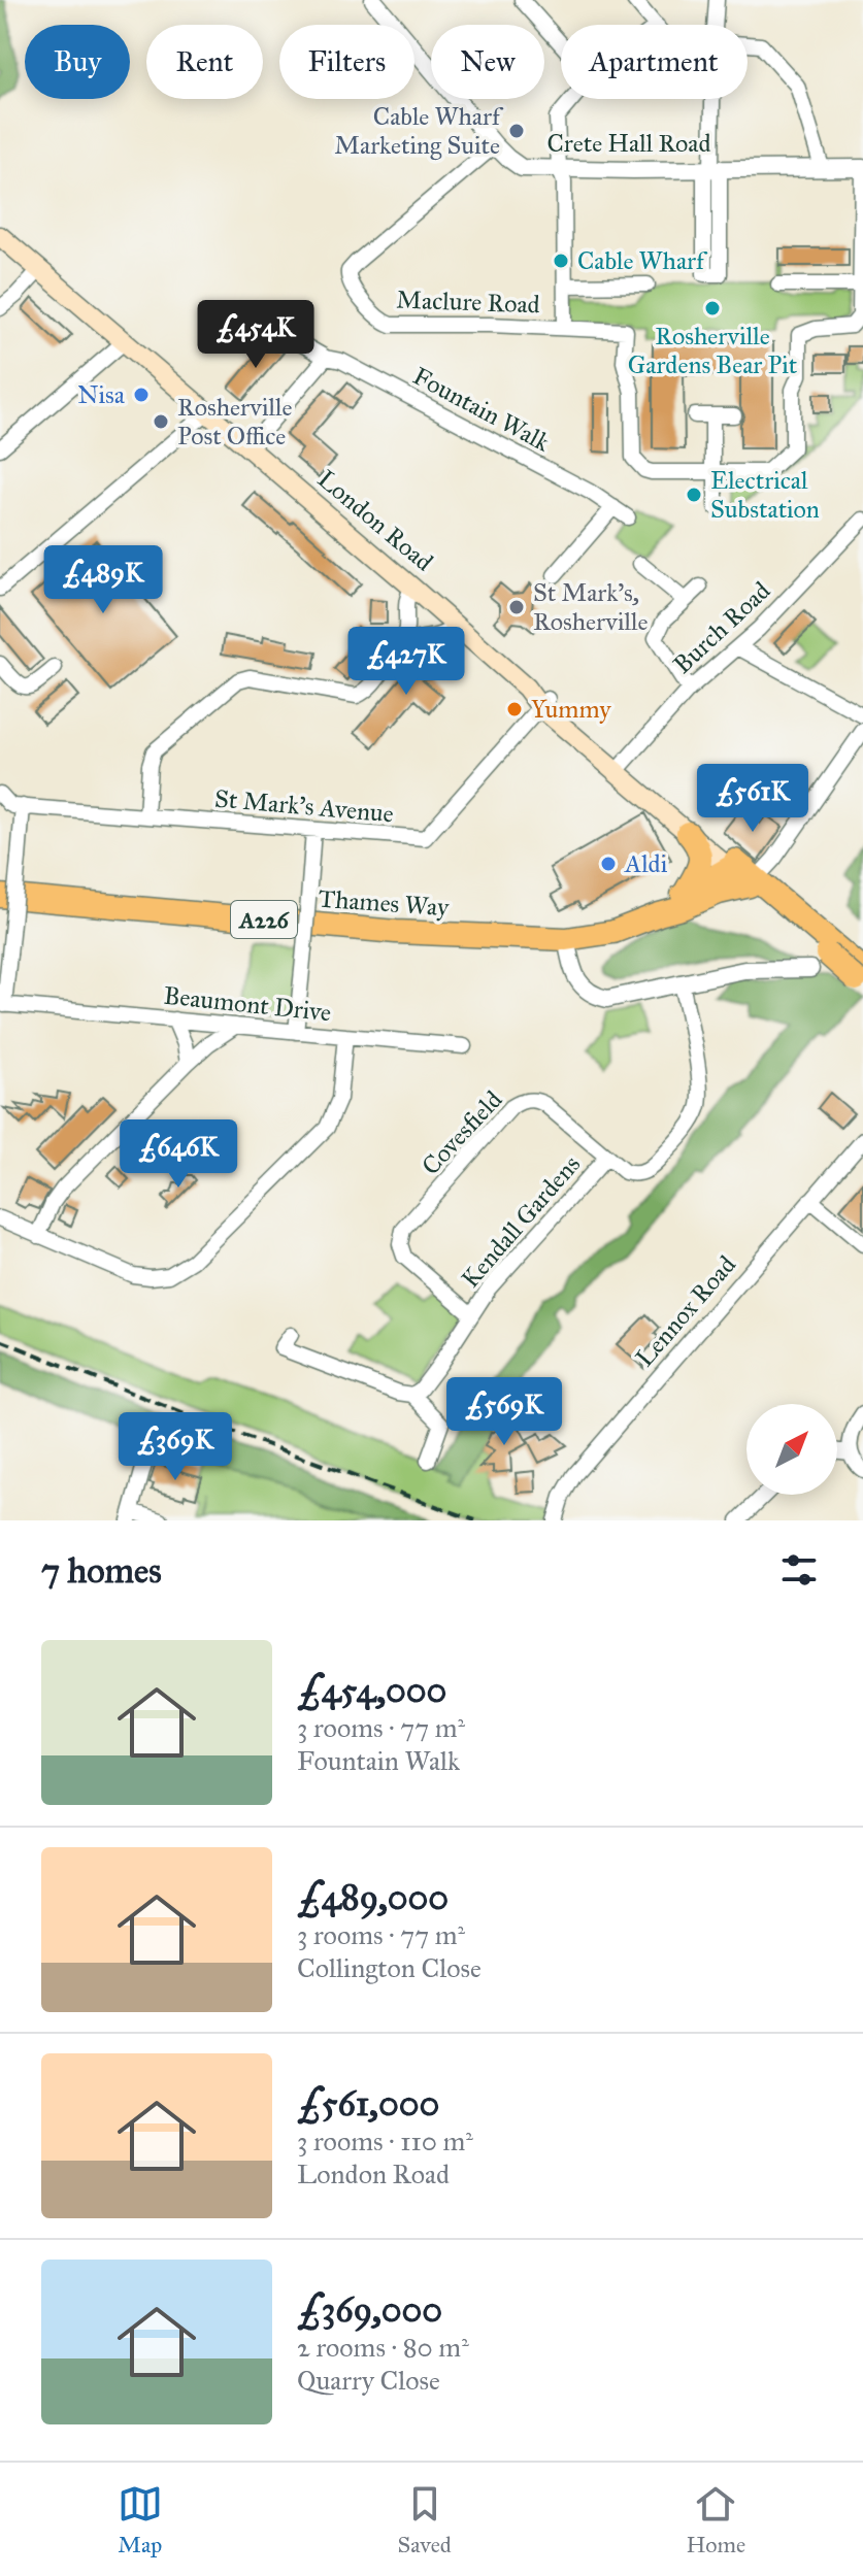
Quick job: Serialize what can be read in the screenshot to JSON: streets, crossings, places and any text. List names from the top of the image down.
{
  "streets": {
    "main road": ["London Road", "Thames Way", "A226"],
    "street": [
      "Crete Hall Road",
      "Maclure Road",
      "Fountain Walk",
      "Burch Road",
      "St Mark's Avenue",
      "Beaumont Drive",
      "Covesfield",
      "Kendall Gardens",
      "Lennox Road"
    ]
  },
  "crossings": [
    ["Crete Hall Road", "Maclure Road"],
    ["London Road", "Burch Road"],
    ["London Road", "St Mark's Avenue"],
    ["London Road", "Thames Way"],
    ["London Road", "A226"],
    ["Thames Way", "A226"],
    ["Covesfield", "Kendall Gardens"]
  ],
  "places": [
    "Cable Wharf Marketing Suite",
    "Cable Wharf",
    "Rosherville Gardens Bear Pit",
    "Nisa",
    "Rosherville Post Office",
    "Electrical Substation",
    "St Mark's, Rosherville",
    "Yummy",
    "Aldi"
  ],
  "north": "top right",
  "page": {
    "chip": [
      "Buy",
      "Rent",
      "Filters",
      "New",
      "Apartment"
    ],
    "price": [
      "£454K",
      "£489K",
      "£427K",
      "£561K",
      "£646K",
      "£569K",
      "£369K"
    ],
    "heading": "7 homes",
    "list": [
      {
        "name": "£454,000",
        "note": "3 rooms · 77 m² · Fountain Walk"
      },
      {
        "name": "£489,000",
        "note": "3 rooms · 77 m² · Collington Close"
      },
      {
        "name": "£561,000",
        "note": "3 rooms · 110 m² · London Road"
      },
      {
        "name": "£369,000",
        "note": "2 rooms · 80 m² · Quarry Close"
      }
    ],
    "tabs": ["Map", "Saved", "Home"]
  }
}
